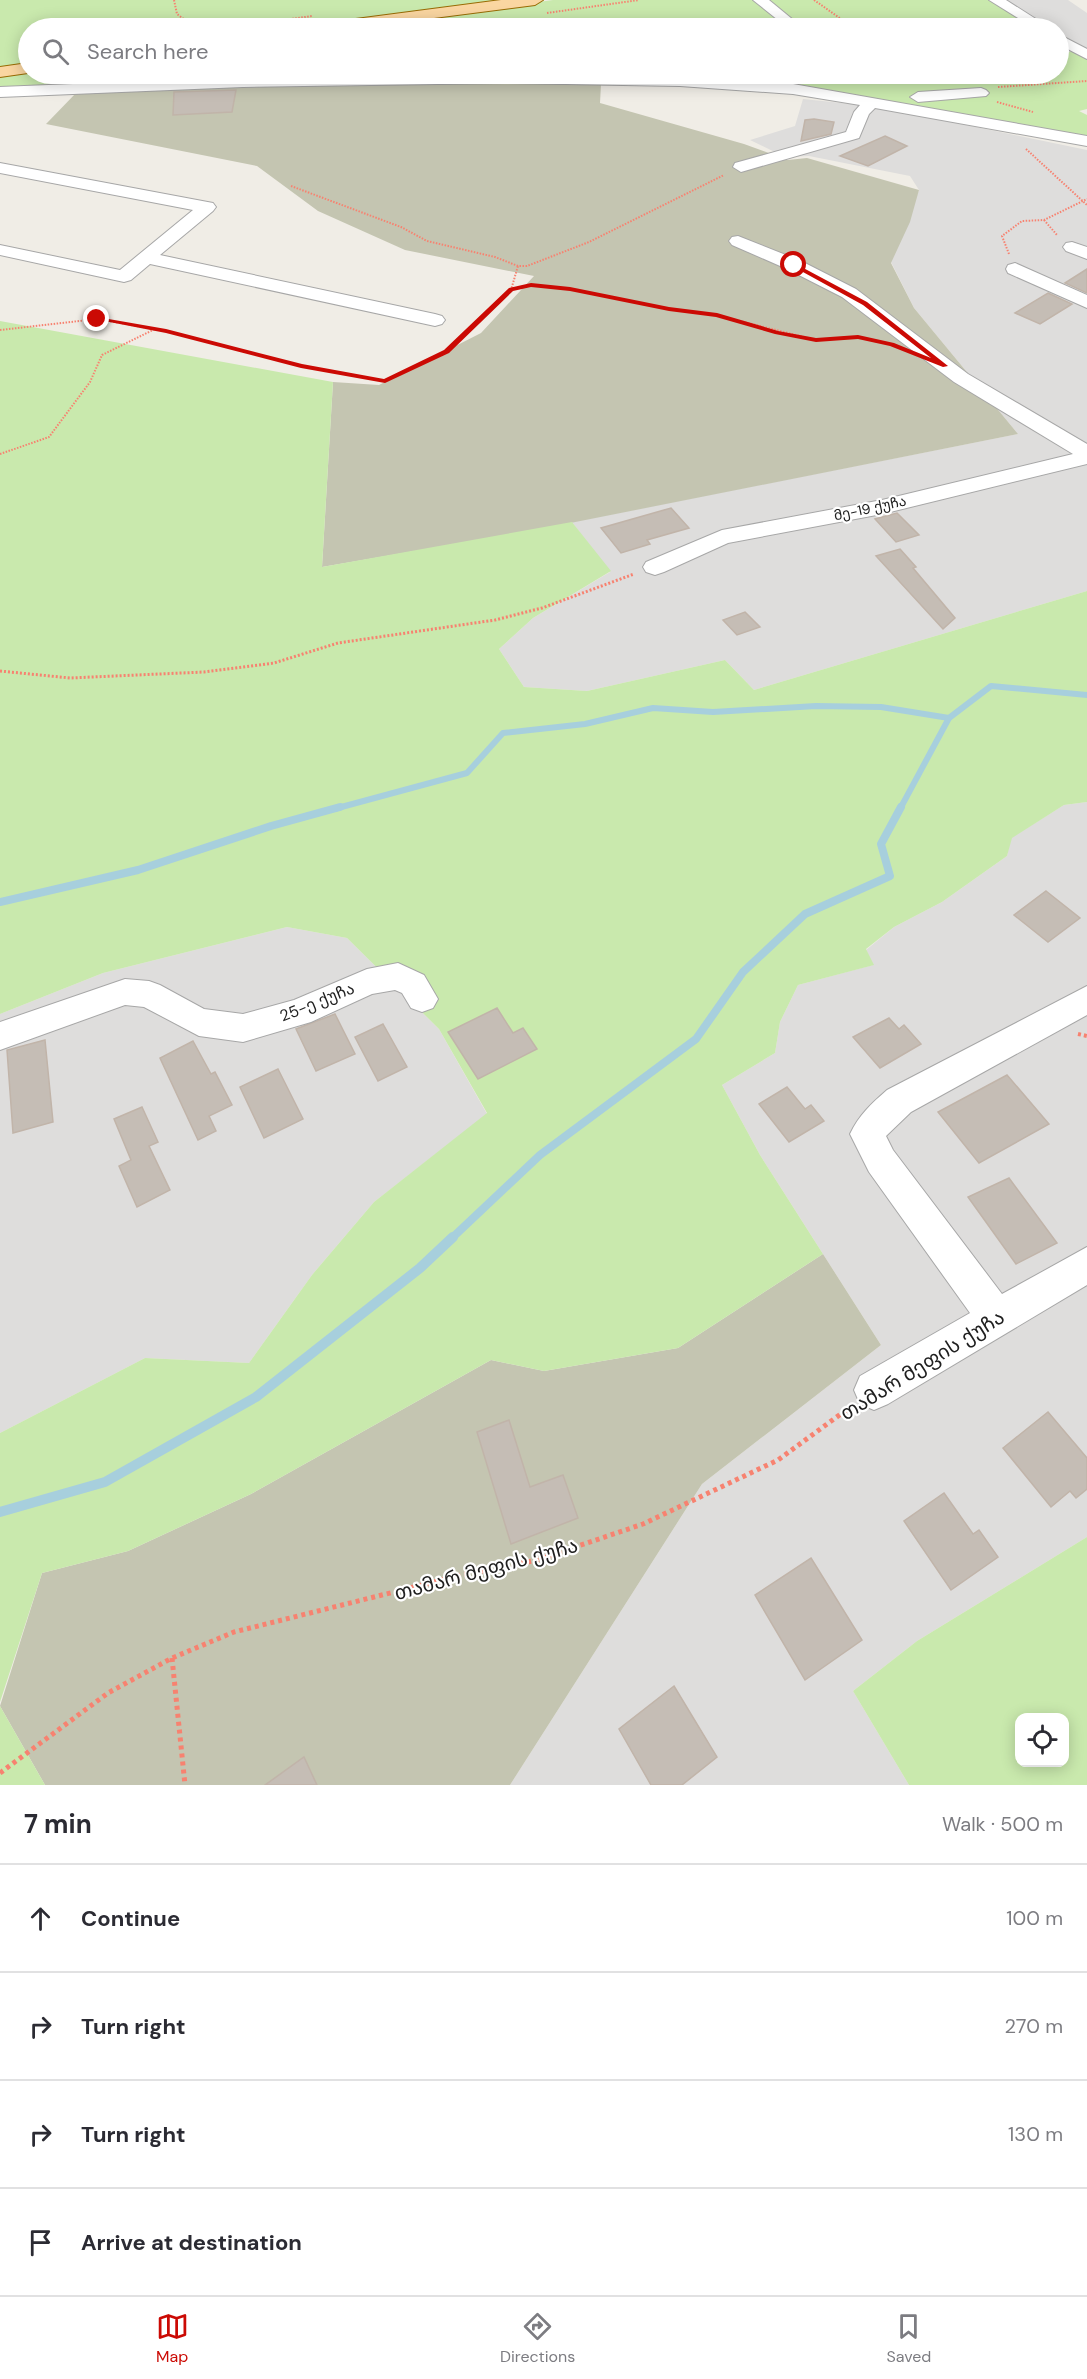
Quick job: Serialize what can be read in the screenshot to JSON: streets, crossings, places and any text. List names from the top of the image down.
{
  "streets": {
    "street": ["მე-19 ქუჩა", "25-ე ქუჩა", "თამარ მეფის ქუჩა"]
  },
  "page": {
    "search": "Search here",
    "heading": ["7 min", "Walk · 500 m"],
    "list": [
      ["Continue", "100 m"],
      ["Turn right", "270 m"],
      ["Turn right", "130 m"],
      "Arrive at destination"
    ],
    "nav": ["Map", "Directions", "Saved"]
  }
}
